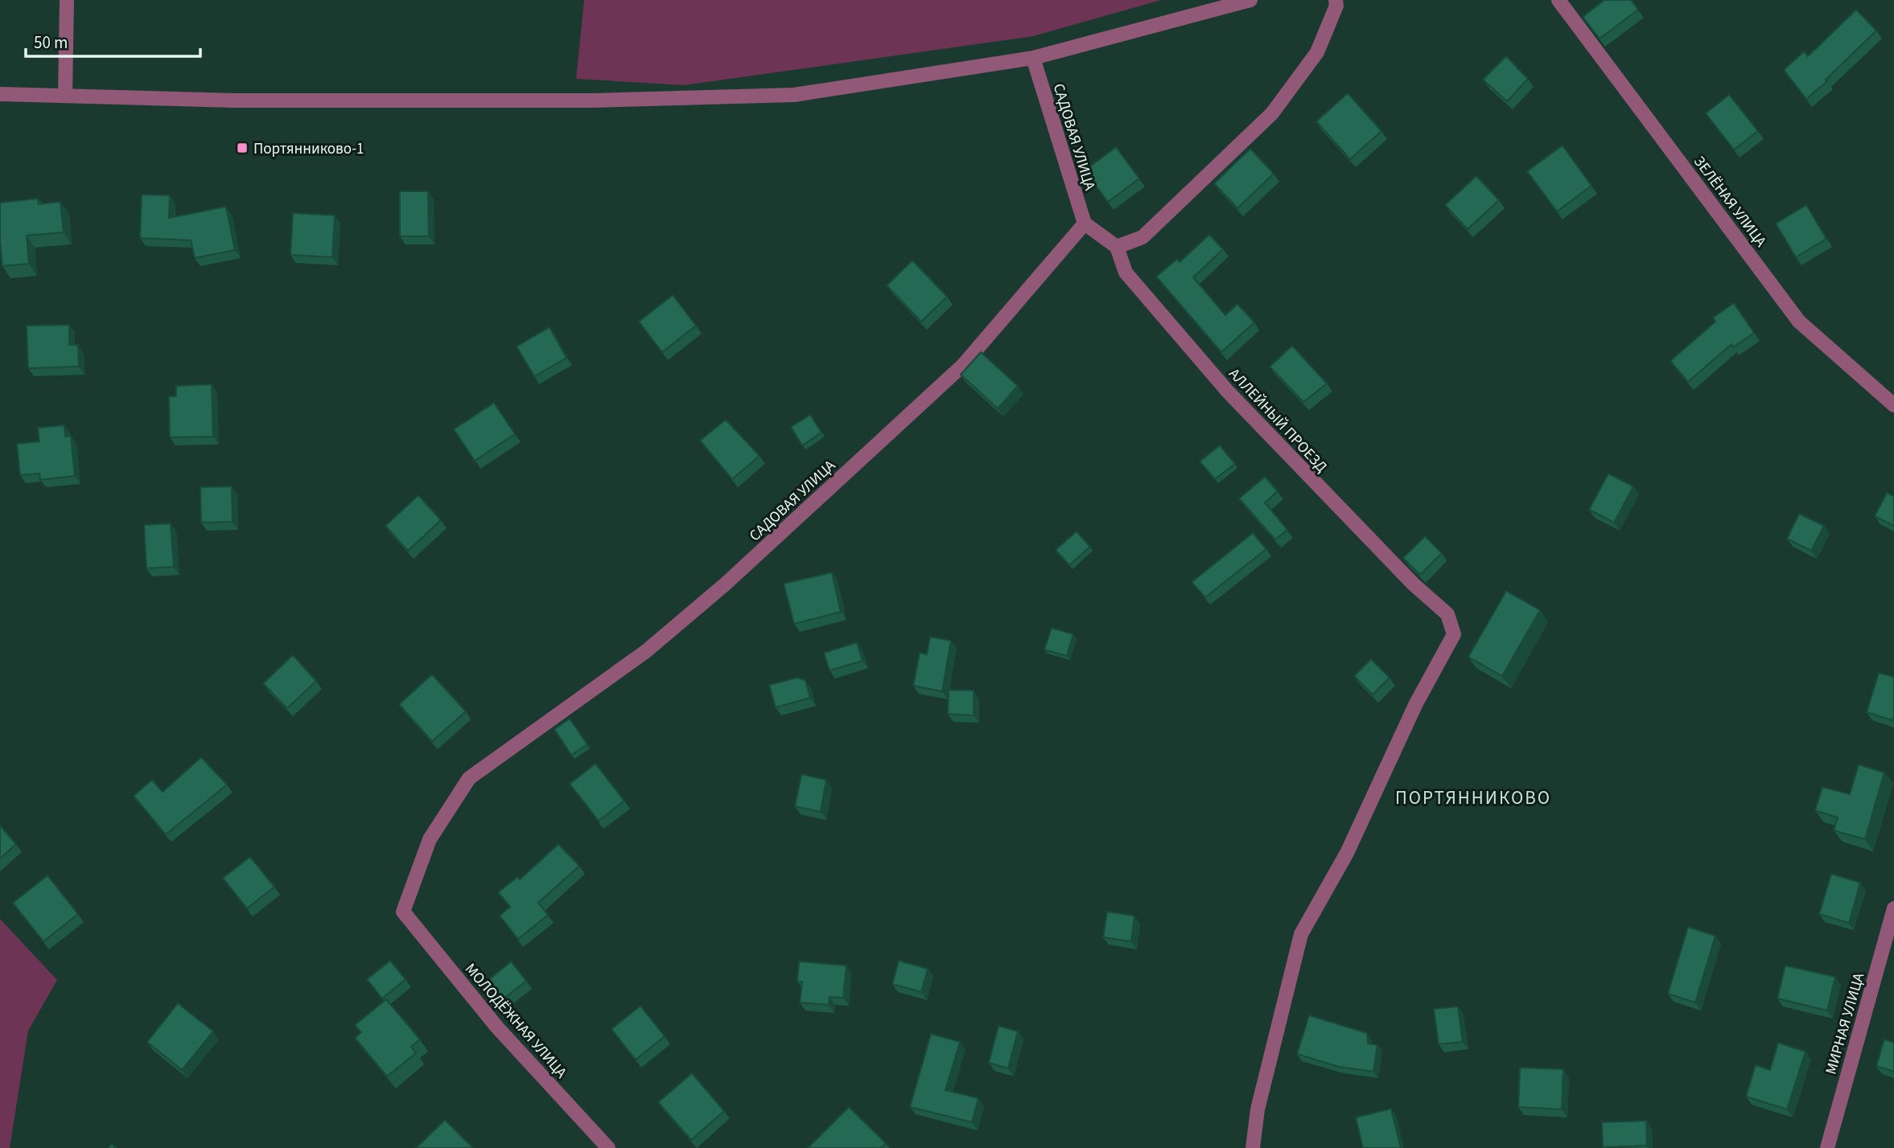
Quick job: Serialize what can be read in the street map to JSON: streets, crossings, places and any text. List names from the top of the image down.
{
  "streets": {
    "street": [
      "САДОВАЯ УЛИЦА",
      "ЗЕЛЁНАЯ УЛИЦА",
      "АЛЛЕЙНЫЙ ПРОЕЗД",
      "МОЛОДЁЖНАЯ УЛИЦА",
      "МИРНАЯ УЛИЦА"
    ]
  },
  "crossings": [
    ["САДОВАЯ УЛИЦА", "МОЛОДЁЖНАЯ УЛИЦА"]
  ],
  "districts": ["ПОРТЯННИКОВО"],
  "places": {
    "transit": ["Портянниково-1"]
  },
  "scale_bar": "50 m"
}
